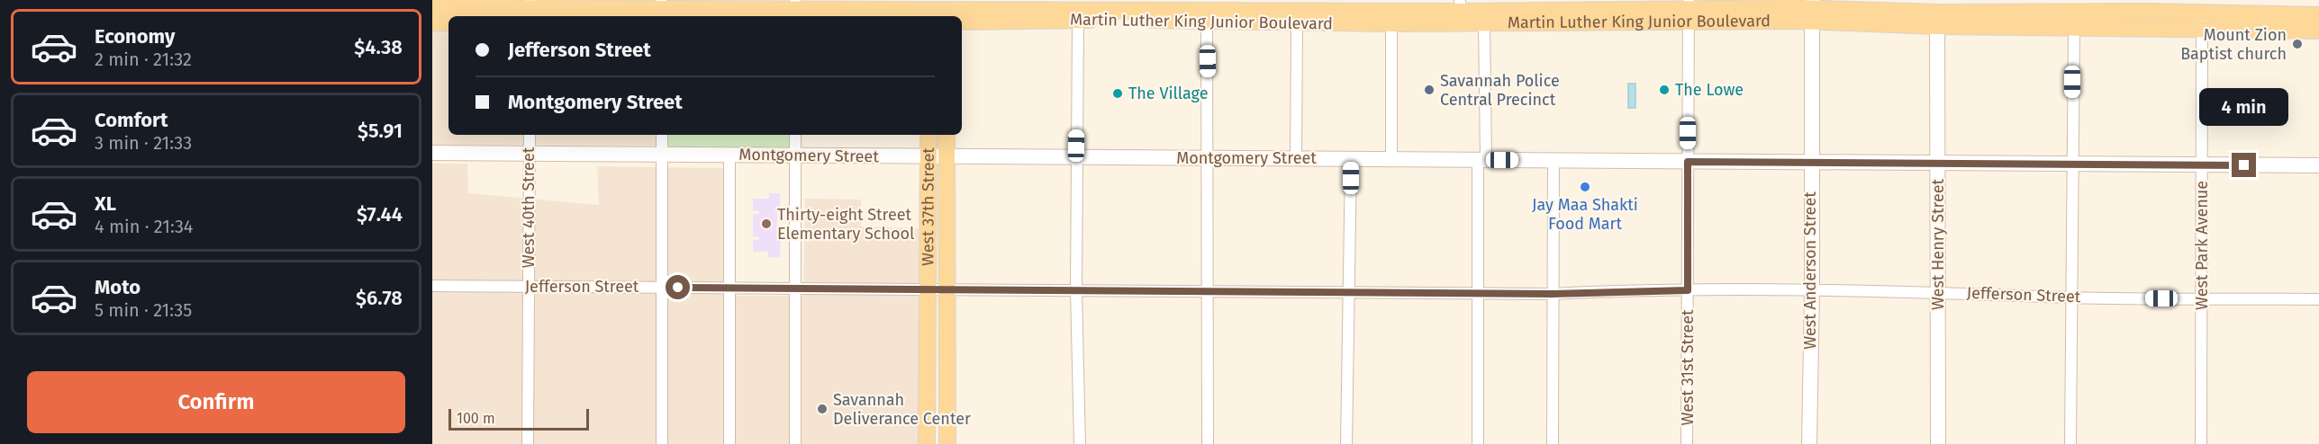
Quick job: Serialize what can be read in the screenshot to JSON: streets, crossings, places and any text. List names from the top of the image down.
{
  "streets": {
    "main road": [
      "Martin Luther King Junior Boulevard",
      "Montgomery Street",
      "West 37th Street",
      "West Henry Street",
      "West Anderson Street"
    ],
    "street": [
      "West 40th Street",
      "West Park Avenue",
      "Jefferson Street",
      "West 31st Street"
    ]
  },
  "crossings": [
    ["Martin Luther King Junior Boulevard", "West Henry Street"],
    ["Martin Luther King Junior Boulevard", "West Park Avenue"],
    ["Martin Luther King Junior Boulevard", "West Anderson Street"],
    ["Martin Luther King Junior Boulevard", "West 31st Street"],
    ["Montgomery Street", "West 40th Street"],
    ["Montgomery Street", "West 37th Street"],
    ["Montgomery Street", "West Henry Street"],
    ["Montgomery Street", "West Park Avenue"],
    ["Montgomery Street", "West Anderson Street"],
    ["Montgomery Street", "West 31st Street"],
    ["West 40th Street", "Jefferson Street"],
    ["West 37th Street", "Jefferson Street"],
    ["West Henry Street", "Jefferson Street"],
    ["West Park Avenue", "Jefferson Street"],
    ["West Anderson Street", "Jefferson Street"],
    ["Jefferson Street", "West 31st Street"]
  ],
  "places": [
    "Mount Zion Baptist church",
    "Savannah Police Central Precinct",
    "The Lowe",
    "The Village",
    "Jay Maa Shakti Food Mart",
    "Thirty-eight Street Elementary School",
    "Savannah Deliverance Center"
  ],
  "scale_bar": "100 m",
  "page": {
    "list": [
      {
        "name": "Economy",
        "note": "2 min · 21:32",
        "value": "$4.38"
      },
      {
        "name": "Comfort",
        "note": "3 min · 21:33",
        "value": "$5.91"
      },
      {
        "name": "XL",
        "note": "4 min · 21:34",
        "value": "$7.44"
      },
      {
        "name": "Moto",
        "note": "5 min · 21:35",
        "value": "$6.78"
      }
    ],
    "banner": ["Jefferson Street", "Montgomery Street"],
    "bubble": "4 min",
    "buttons": "Confirm",
    "scale": "100 m"
  }
}
